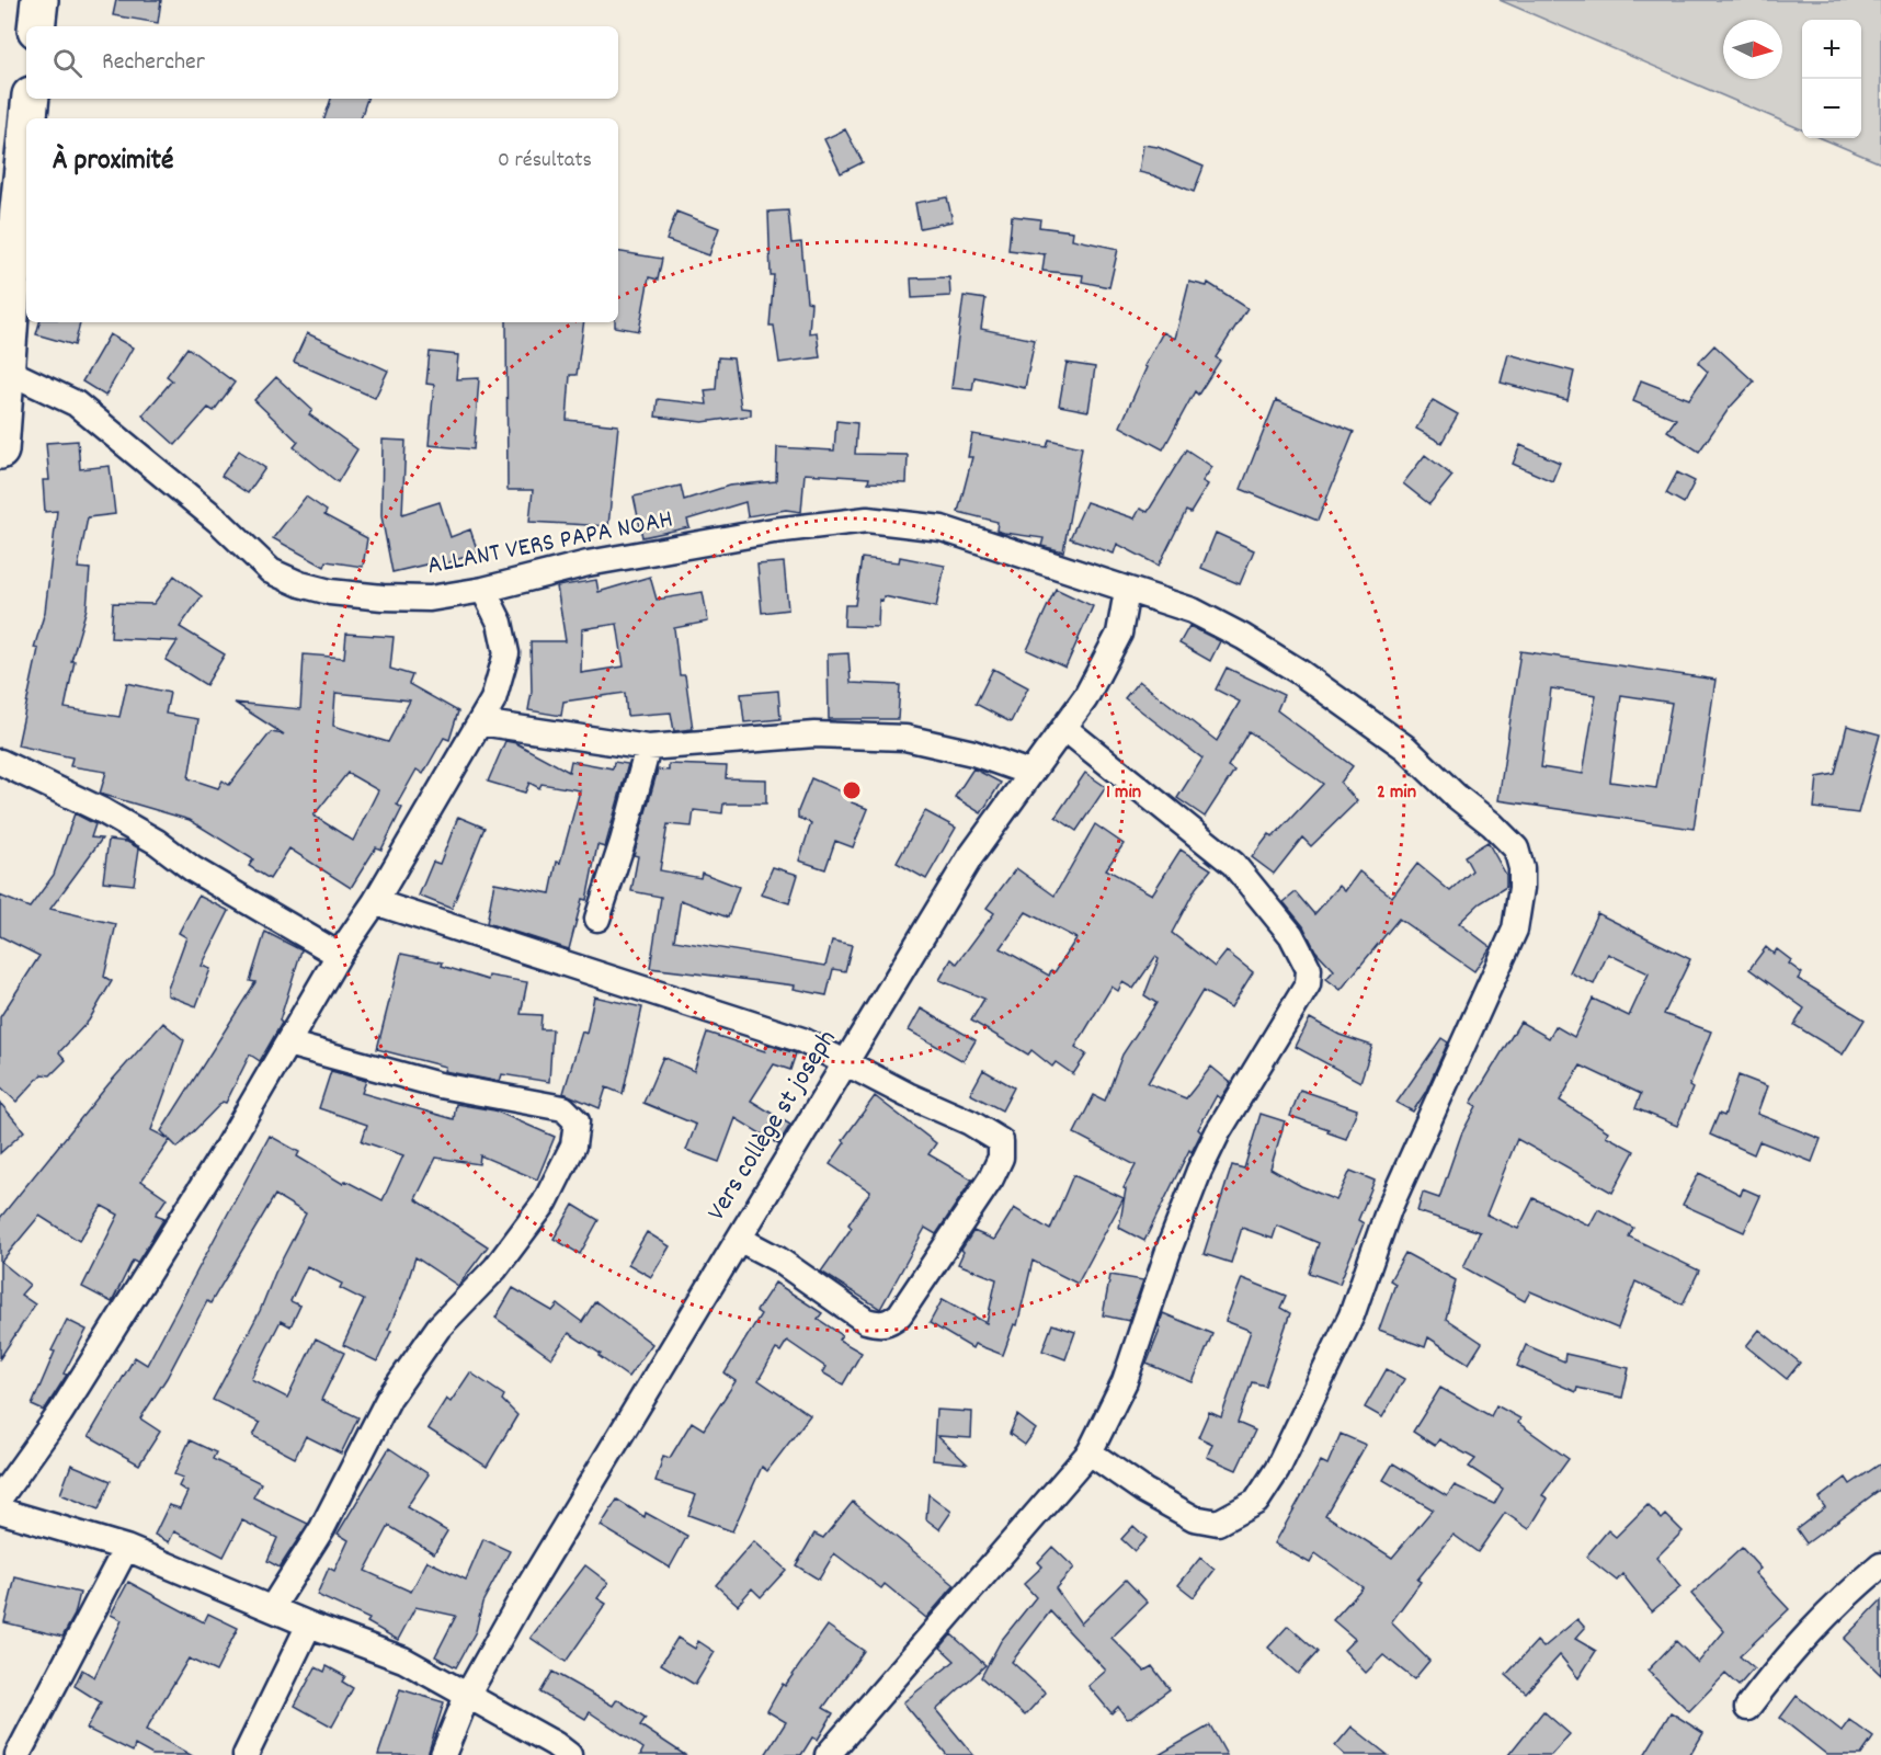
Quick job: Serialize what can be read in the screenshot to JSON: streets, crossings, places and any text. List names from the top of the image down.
{
  "streets": {
    "street": ["ALLANT VERS PAPA NOAH", "Vers collège st joseph"]
  },
  "crossings": [
    ["ALLANT VERS PAPA NOAH", "Vers collège st joseph"]
  ],
  "north": "right",
  "page": {
    "map_buttons": ["+", "−"],
    "search": "Rechercher",
    "heading": ["À proximité", "0 résultats"]
  },
  "rings": ["1 min", "2 min"]
}
